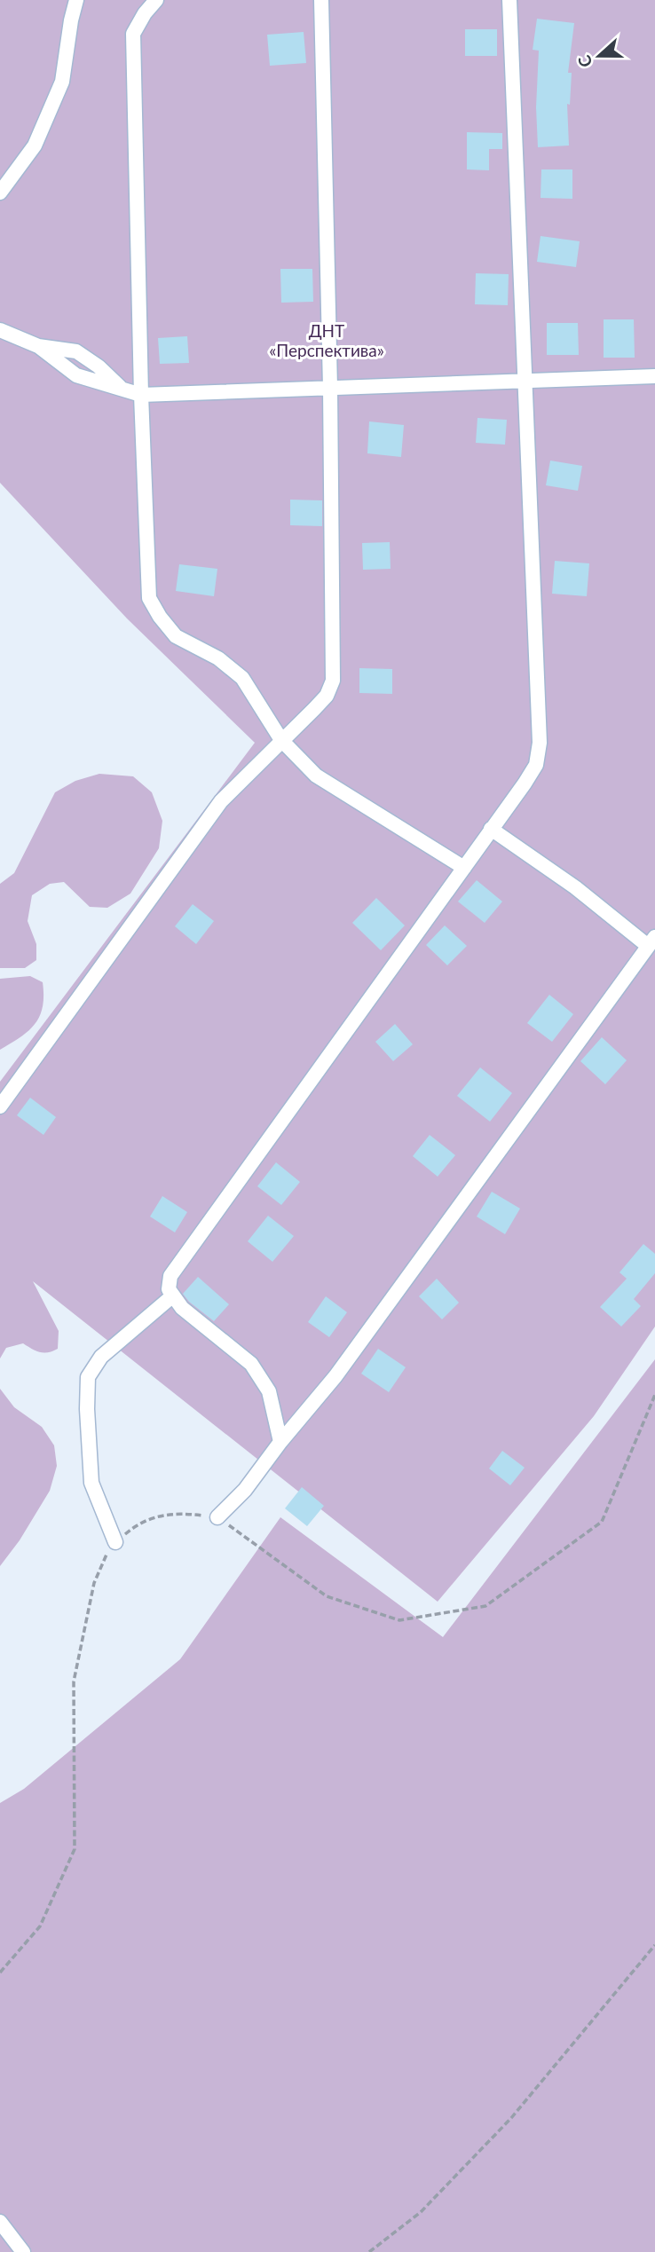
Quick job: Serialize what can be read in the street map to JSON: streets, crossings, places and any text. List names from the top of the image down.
{
  "parks": ["ДНТ «Перспектива»"],
  "north": "left"
}
